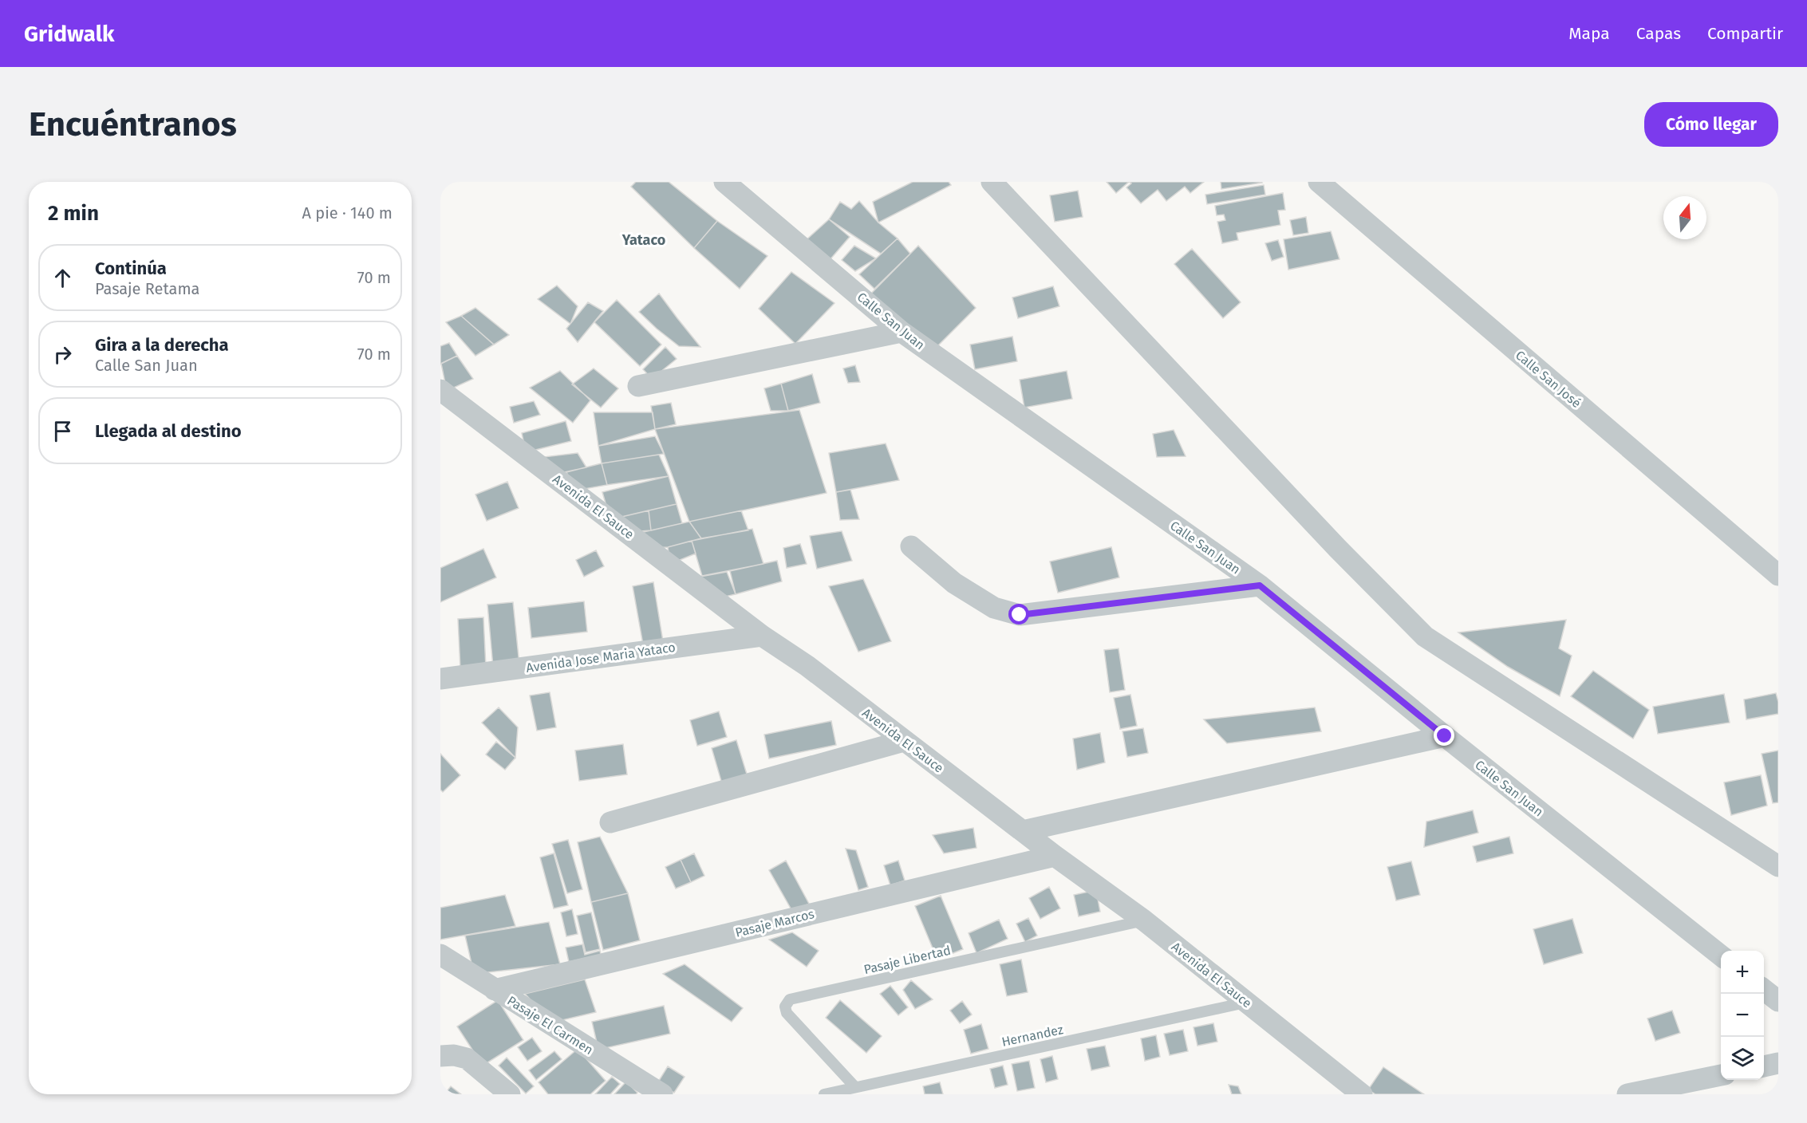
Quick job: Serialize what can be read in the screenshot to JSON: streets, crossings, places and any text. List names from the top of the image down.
{
  "streets": {
    "street": [
      "Calle San Juan",
      "Calle San José",
      "Avenida El Sauce",
      "Avenida Jose Maria Yataco",
      "Pasaje Marcos",
      "Pasaje El Carmen"
    ],
    "lane": ["Pasaje Libertad", "Hernandez"]
  },
  "crossings": [
    ["Avenida El Sauce", "Avenida Jose Maria Yataco"],
    ["Avenida El Sauce", "Pasaje Marcos"],
    ["Avenida El Sauce", "Pasaje Libertad"],
    ["Avenida El Sauce", "Hernandez"],
    ["Pasaje Marcos", "Pasaje El Carmen"],
    ["Pasaje Libertad", "Hernandez"]
  ],
  "districts": ["Yataco"],
  "north": "top",
  "page": {
    "header": "Gridwalk",
    "nav": ["Mapa", "Capas", "Compartir"],
    "buttons": "Cómo llegar",
    "title": "Encuéntranos",
    "heading": ["2 min", "A pie · 140 m"],
    "list": [
      ["Continúa", "Pasaje Retama", "70 m"],
      ["Gira a la derecha", "Calle San Juan", "70 m"],
      "Llegada al destino"
    ],
    "map_buttons": ["+", "−"]
  }
}
